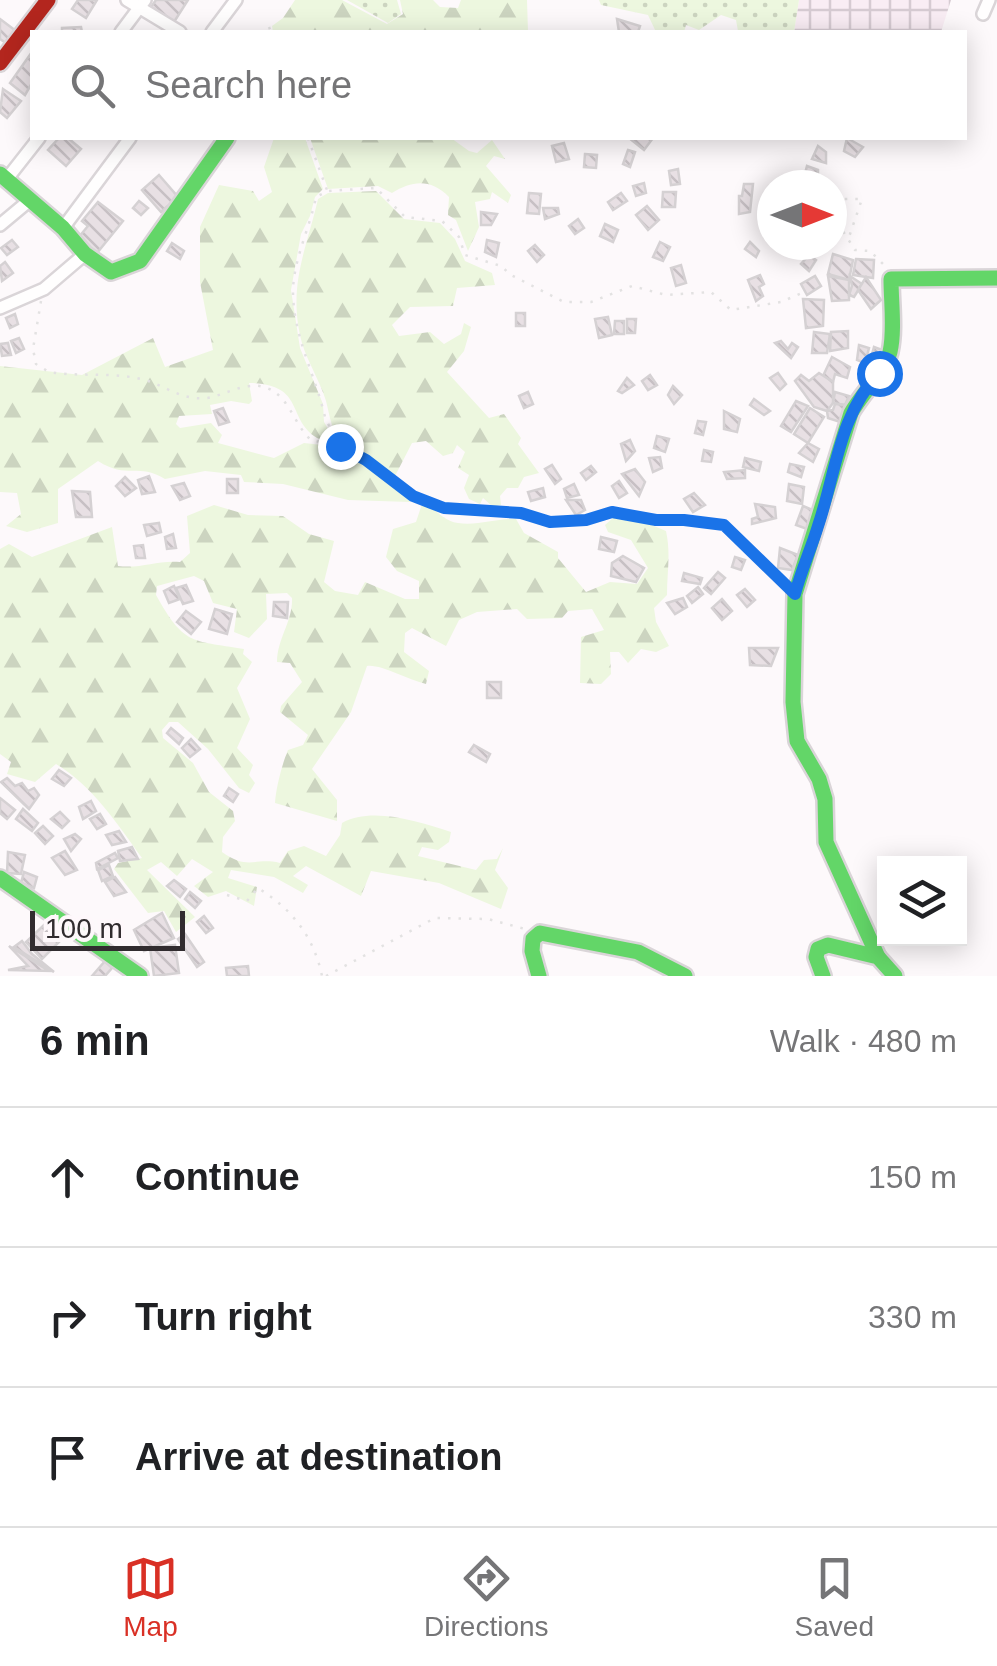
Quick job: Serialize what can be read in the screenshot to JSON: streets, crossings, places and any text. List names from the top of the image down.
{
  "scale_bar": "100 m",
  "north": "right",
  "page": {
    "search": "Search here",
    "scale": "100 m",
    "heading": ["6 min", "Walk · 480 m"],
    "list": [
      ["Continue", "150 m"],
      ["Turn right", "330 m"],
      "Arrive at destination"
    ],
    "nav": ["Map", "Directions", "Saved"]
  }
}
